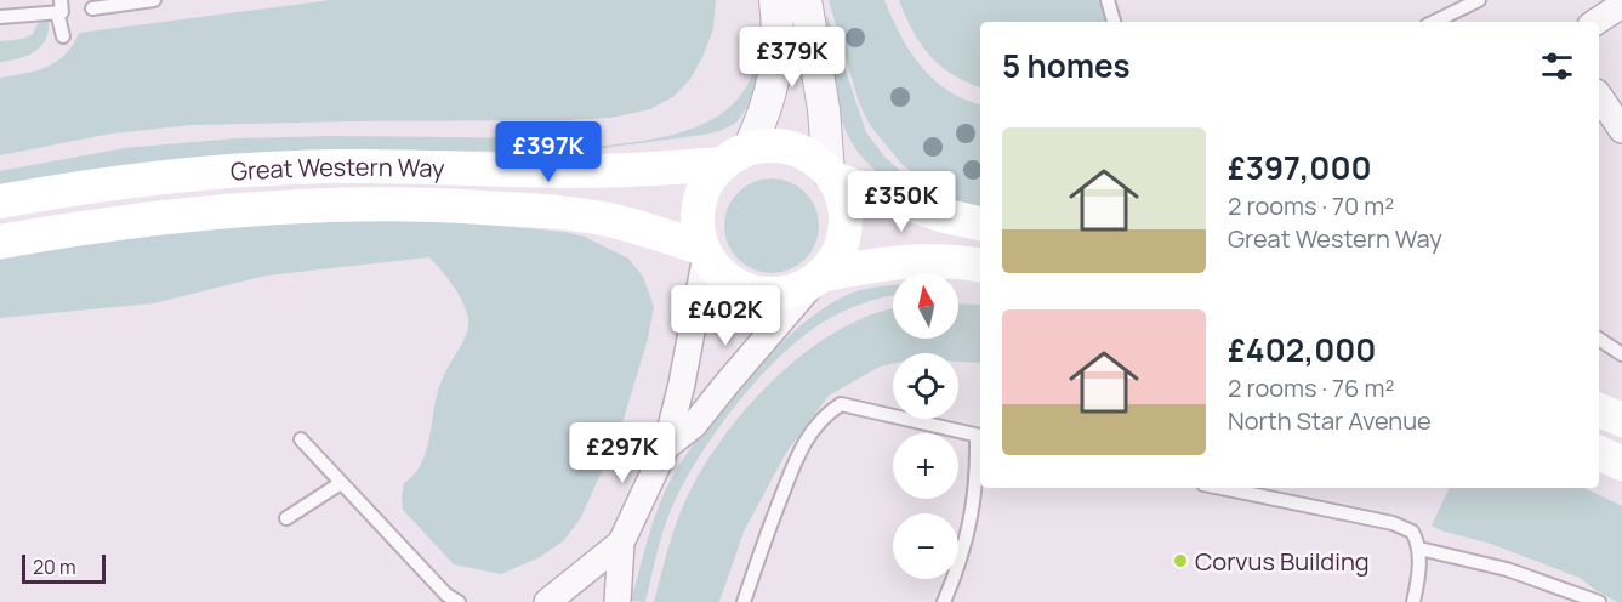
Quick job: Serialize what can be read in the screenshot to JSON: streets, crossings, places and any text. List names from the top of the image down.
{
  "streets": {
    "main road": ["Great Western Way"]
  },
  "places": ["Corvus Building"],
  "scale_bar": "20 m",
  "north": "top",
  "page": {
    "heading": "5 homes",
    "price": [
      "£379K",
      "£397K",
      "£350K",
      "£402K",
      "£297K"
    ],
    "list": [
      {
        "name": "£397,000",
        "note": "2 rooms · 70 m² · Great Western Way"
      },
      {
        "name": "£402,000",
        "note": "2 rooms · 76 m² · North Star Avenue"
      }
    ],
    "map_buttons": ["+", "−"],
    "scale": "20 m"
  }
}
